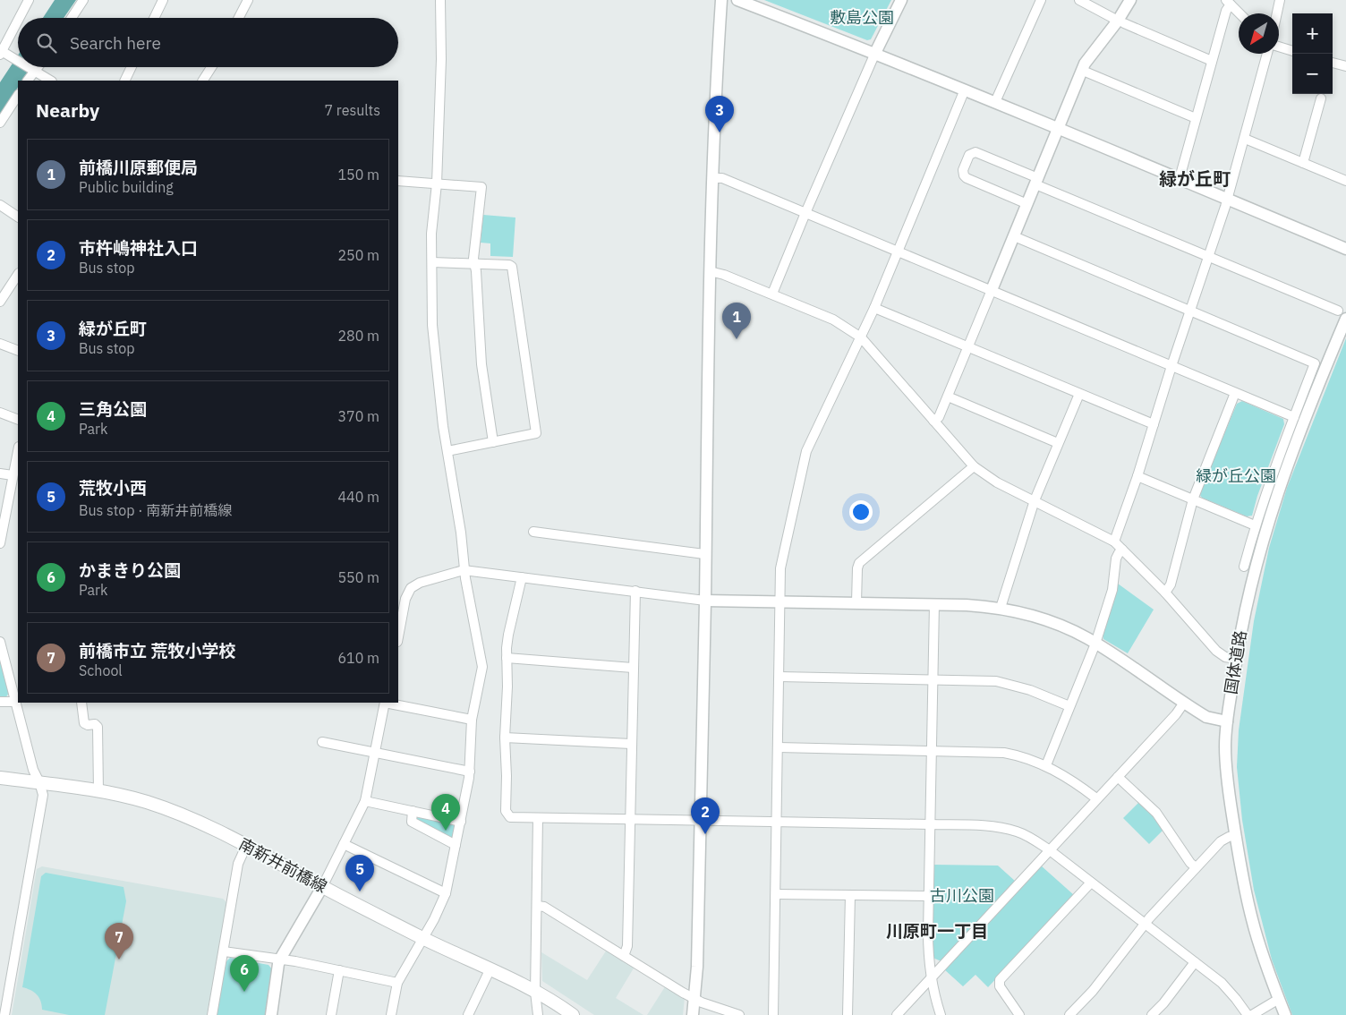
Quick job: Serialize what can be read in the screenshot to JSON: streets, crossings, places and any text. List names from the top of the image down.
{
  "streets": {
    "main road": ["南新井前橋線"],
    "street": ["国体道路"]
  },
  "districts": ["緑が丘町", "川原町一丁目"],
  "parks": ["敷島公園", "緑が丘公園", "古川公園"],
  "north": "bottom left",
  "page": {
    "map_buttons": ["+", "−"],
    "search": "Search here",
    "heading": ["Nearby", "7 results"],
    "pins": [
      "3",
      "1",
      "4",
      "2",
      "5",
      "7",
      "6"
    ],
    "list": [
      {
        "mark": "1",
        "name": "前橋川原郵便局",
        "note": "Public building",
        "value": "150 m"
      },
      {
        "mark": "2",
        "name": "市杵嶋神社入口",
        "note": "Bus stop",
        "value": "250 m"
      },
      {
        "mark": "3",
        "name": "緑が丘町",
        "note": "Bus stop",
        "value": "280 m"
      },
      {
        "mark": "4",
        "name": "三角公園",
        "note": "Park",
        "value": "370 m"
      },
      {
        "mark": "5",
        "name": "荒牧小西",
        "note": "Bus stop · 南新井前橋線",
        "value": "440 m"
      },
      {
        "mark": "6",
        "name": "かまきり公園",
        "note": "Park",
        "value": "550 m"
      },
      {
        "mark": "7",
        "name": "前橋市立 荒牧小学校",
        "note": "School",
        "value": "610 m"
      }
    ]
  }
}
